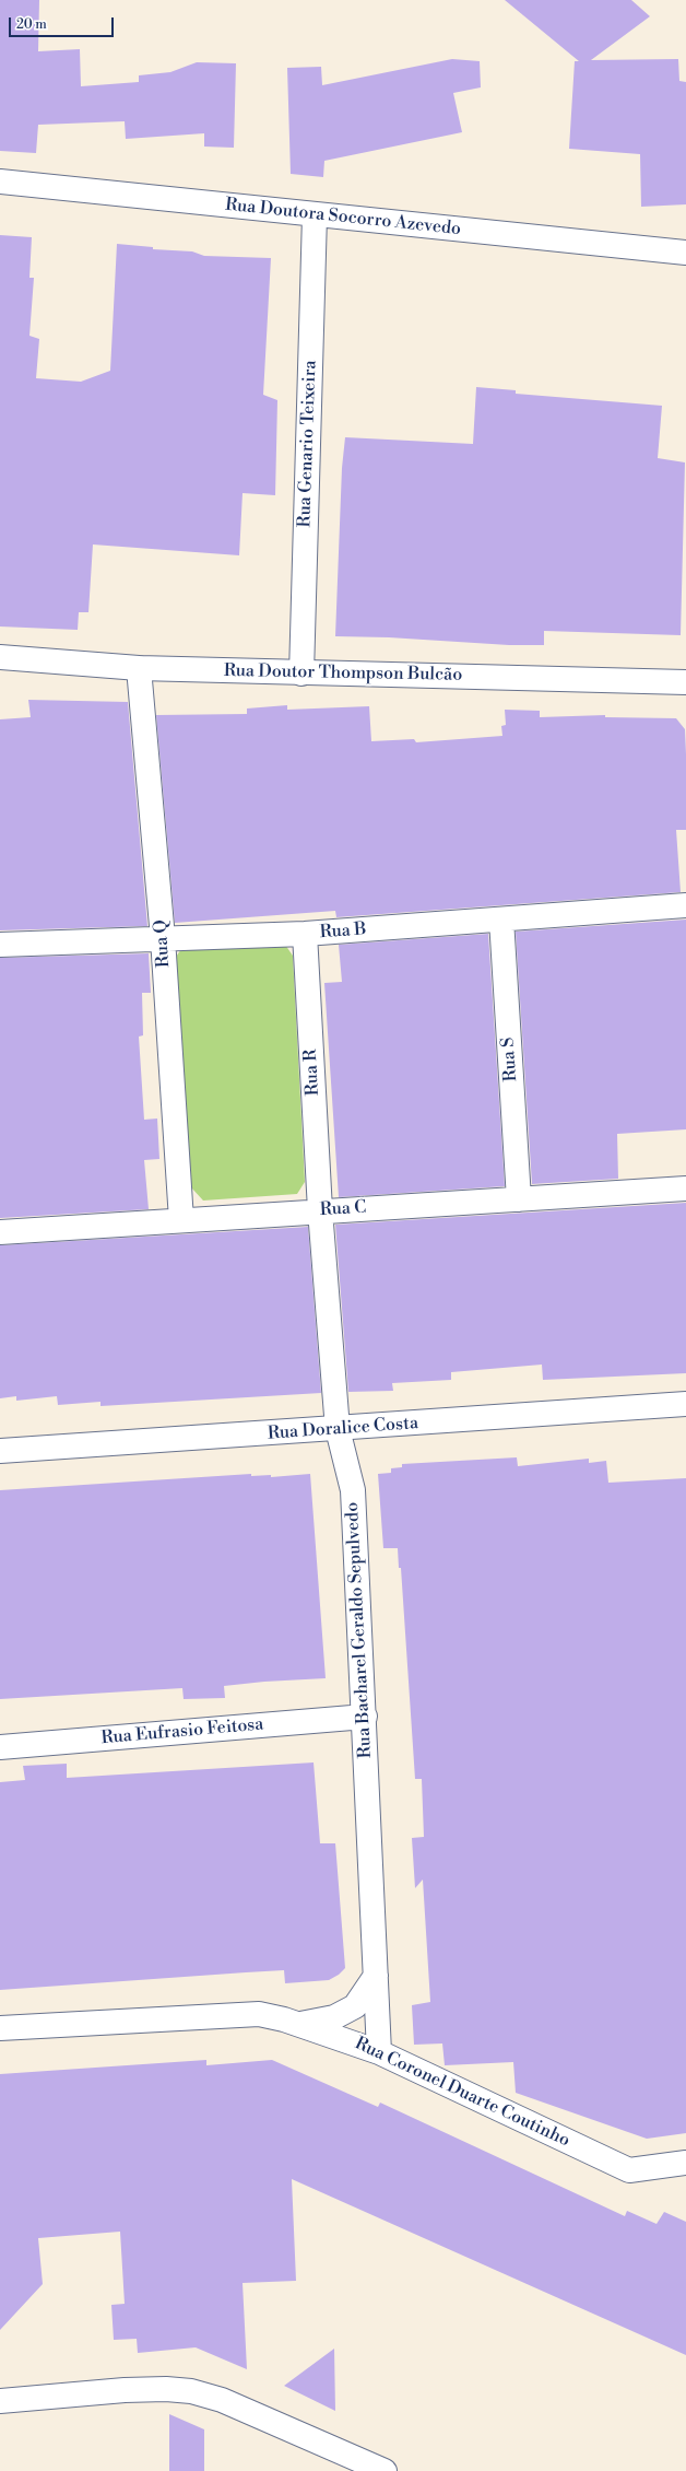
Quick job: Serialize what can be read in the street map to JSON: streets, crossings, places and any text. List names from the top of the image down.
{
  "streets": {
    "street": [
      "Rua Doutora Socorro Azevedo",
      "Rua Genario Teixeira",
      "Rua Doutor Thompson Bulcão",
      "Rua B",
      "Rua Q",
      "Rua S",
      "Rua R",
      "Rua C",
      "Rua Doralice Costa",
      "Rua Bacharel Geraldo Sepulvedo",
      "Rua Eufrasio Feitosa",
      "Rua Coronel Duarte Coutinho"
    ]
  },
  "crossings": [
    ["Rua Doutora Socorro Azevedo", "Rua Genario Teixeira"],
    ["Rua Genario Teixeira", "Rua Doutor Thompson Bulcão"],
    ["Rua Doutor Thompson Bulcão", "Rua Q"],
    ["Rua B", "Rua Q"],
    ["Rua B", "Rua S"],
    ["Rua B", "Rua R"],
    ["Rua Q", "Rua C"],
    ["Rua S", "Rua C"],
    ["Rua R", "Rua C"],
    ["Rua R", "Rua Bacharel Geraldo Sepulvedo"],
    ["Rua C", "Rua Bacharel Geraldo Sepulvedo"],
    ["Rua Doralice Costa", "Rua Bacharel Geraldo Sepulvedo"],
    ["Rua Bacharel Geraldo Sepulvedo", "Rua Eufrasio Feitosa"],
    ["Rua Bacharel Geraldo Sepulvedo", "Rua Coronel Duarte Coutinho"]
  ],
  "scale_bar": "20 m"
}
